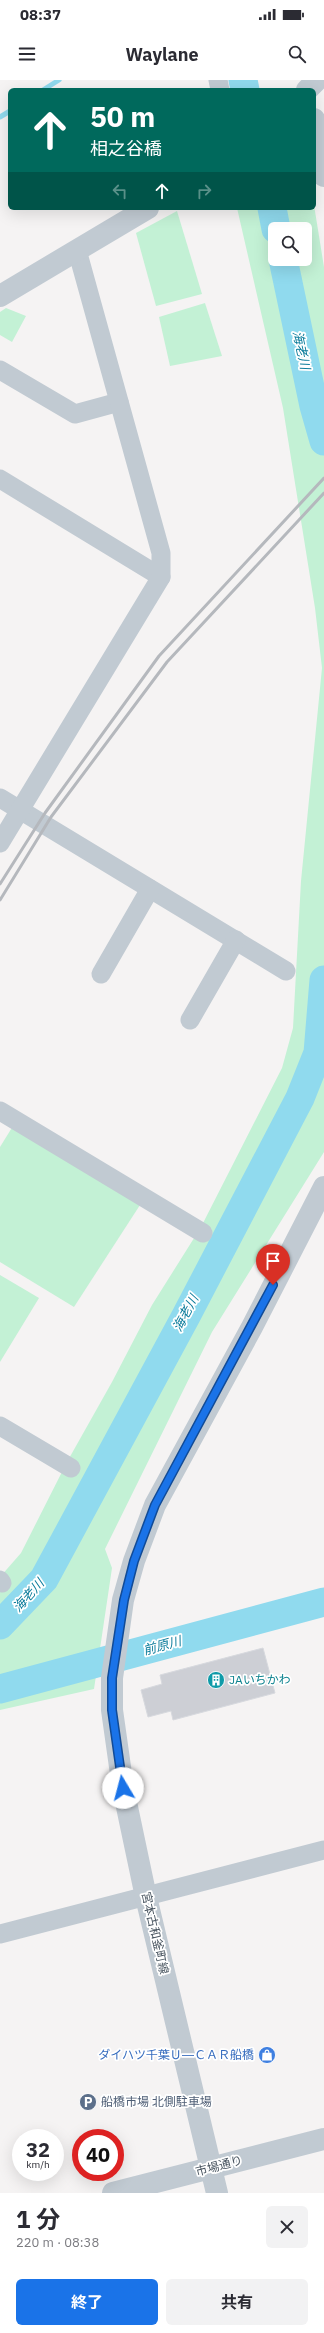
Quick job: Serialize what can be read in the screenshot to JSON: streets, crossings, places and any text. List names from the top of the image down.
{
  "streets": {
    "street": ["宮本古和釜町線", "市場通り"]
  },
  "crossings": [
    ["宮本古和釜町線", "市場通り"]
  ],
  "water": ["海老川", "前原川"],
  "places": {
    "building": ["JAいちかわ"],
    "shop": ["ダイハツ千葉Ｕ―ＣＡＲ船橋"],
    "parking": ["船橋市場 北側駐車場"]
  },
  "page": {
    "status": "08:37",
    "header": "Waylane",
    "turn": ["50 m", "相之谷橋"],
    "speed": "32 km/h",
    "limit": "40",
    "heading": ["1 分", "220 m · 08:38"],
    "buttons": ["終了", "共有"]
  }
}
